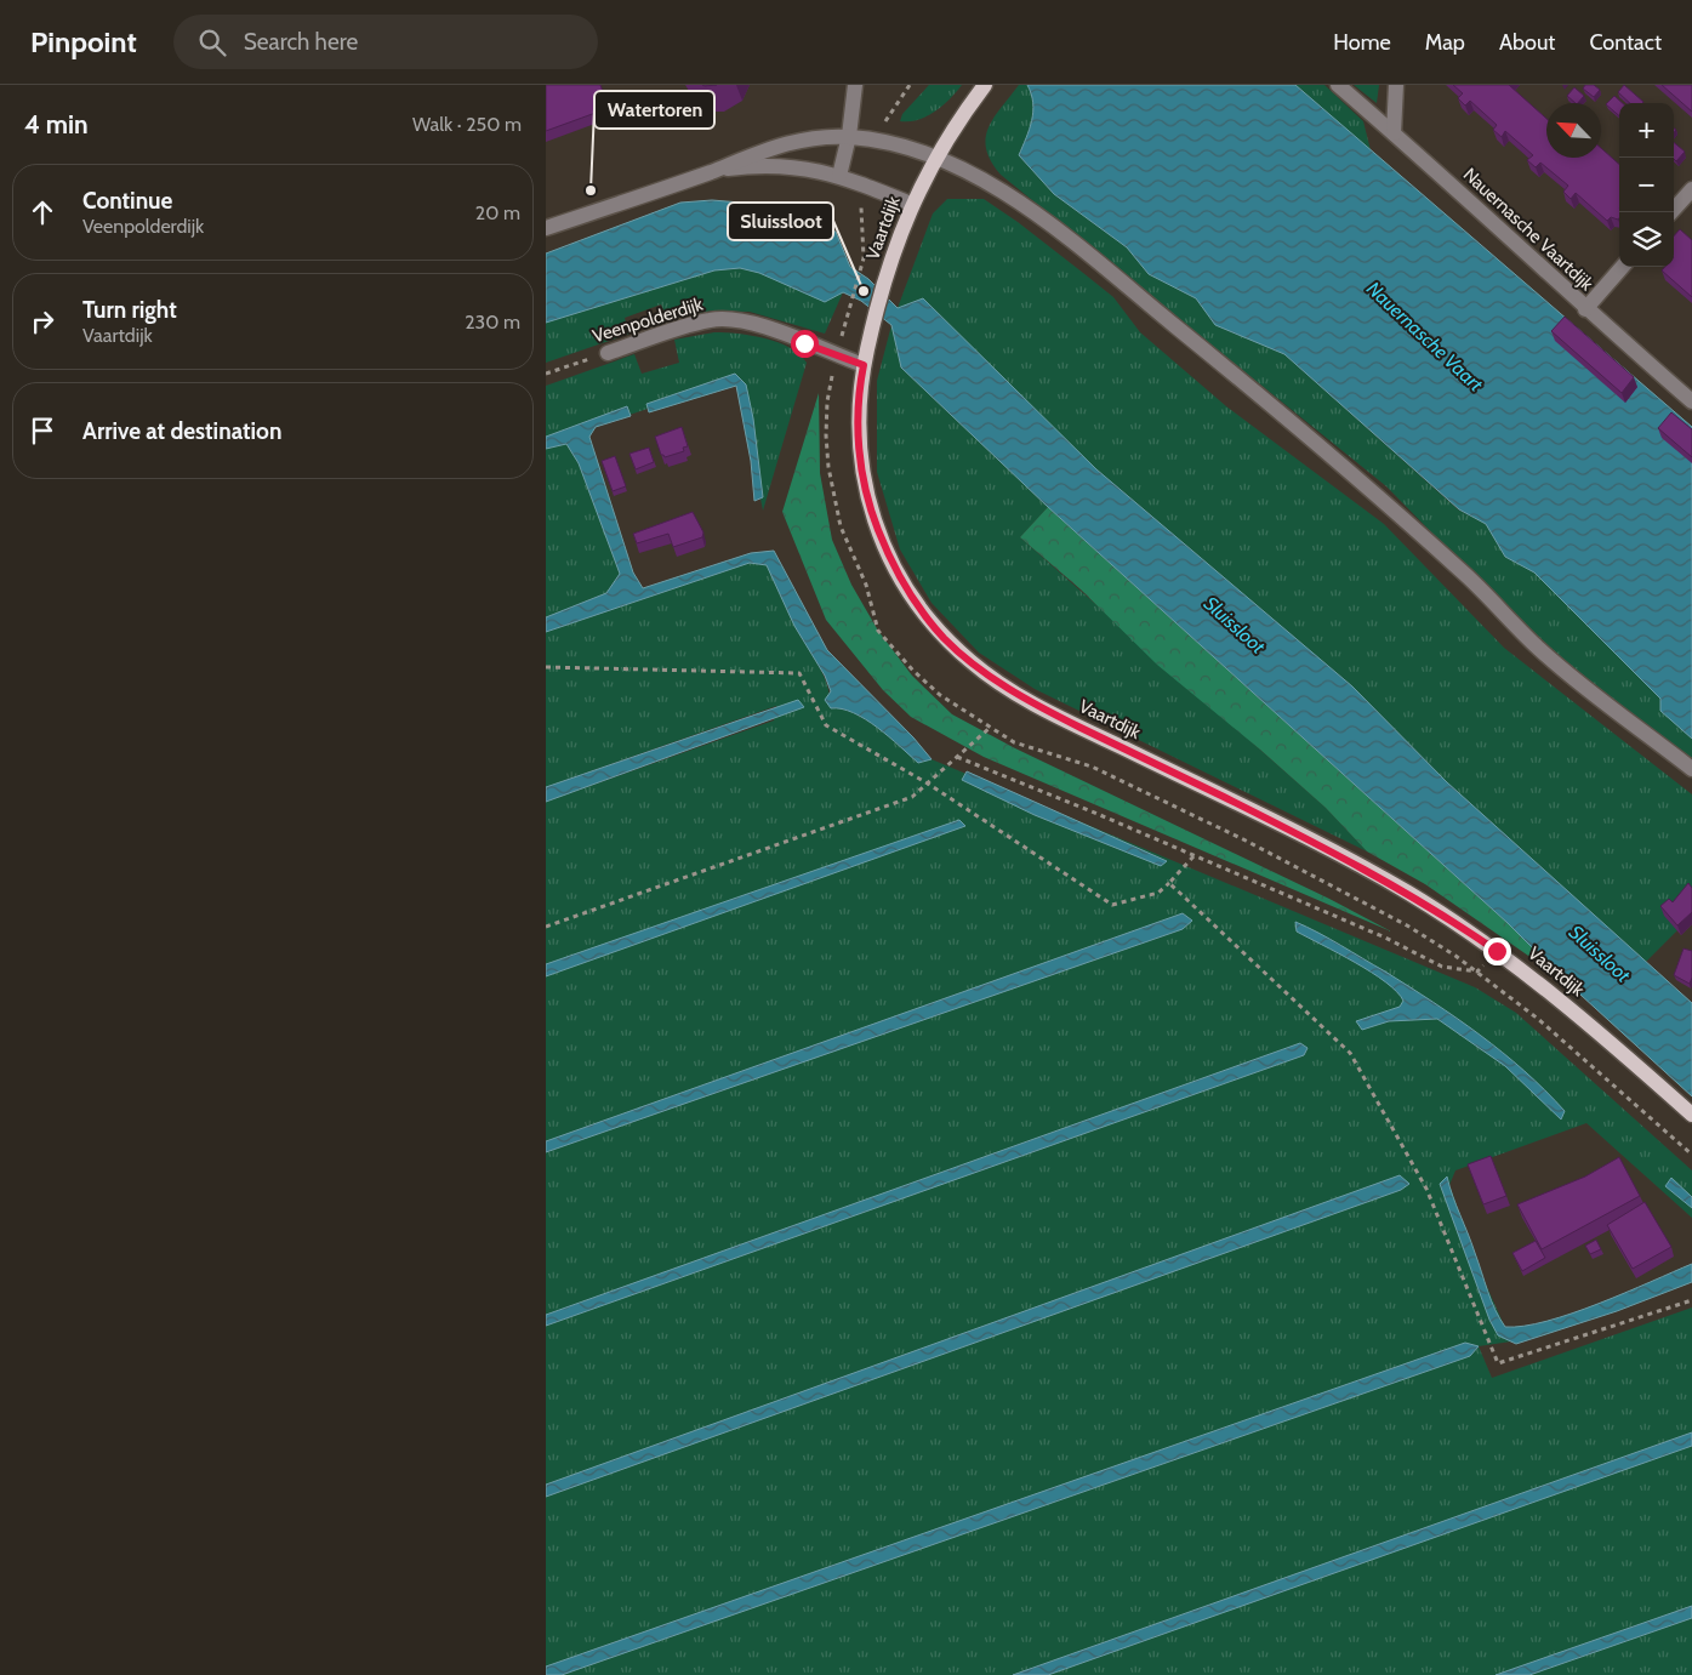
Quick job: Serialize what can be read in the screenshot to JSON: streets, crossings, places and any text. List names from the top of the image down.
{
  "streets": {
    "main road": ["Vaartdijk"],
    "street": ["Nauernasche Vaartdijk", "Veenpolderdijk"]
  },
  "crossings": [
    ["Vaartdijk", "Veenpolderdijk"]
  ],
  "water": ["Nauernasche Vaart", "Sluissloot"],
  "places": ["Watertoren", "Sluissloot"],
  "north": "top left",
  "page": {
    "header": "Pinpoint",
    "search": "Search here",
    "nav": [
      "Home",
      "Map",
      "About",
      "Contact"
    ],
    "heading": ["4 min", "Walk · 250 m"],
    "map_buttons": ["+", "−"],
    "list": [
      ["Continue", "Veenpolderdijk", "20 m"],
      ["Turn right", "Vaartdijk", "230 m"],
      "Arrive at destination"
    ]
  }
}
